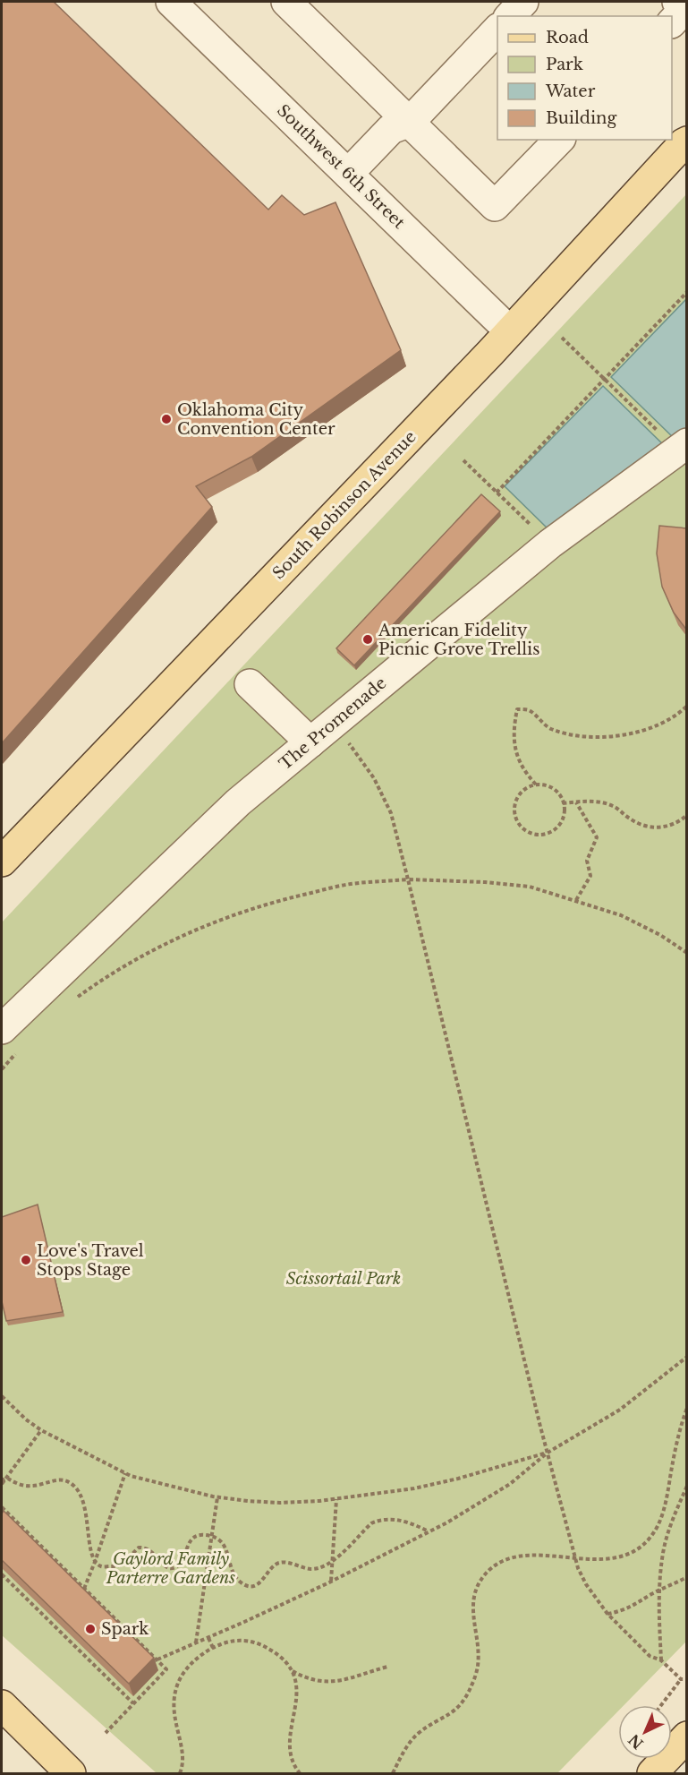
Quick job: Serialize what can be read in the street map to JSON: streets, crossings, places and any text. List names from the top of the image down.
{
  "streets": {
    "main road": ["South Robinson Avenue"],
    "street": ["Southwest 6th Street", "The Promenade"]
  },
  "crossings": [
    ["Southwest 6th Street", "South Robinson Avenue"]
  ],
  "parks": ["Scissortail Park", "Gaylord Family Parterre Gardens"],
  "places": [
    "Oklahoma City Convention Center",
    "American Fidelity Picnic Grove Trellis",
    "Love's Travel Stops Stage",
    "Spark"
  ],
  "legend": [
    "Road",
    "Park",
    "Water",
    "Building"
  ],
  "north": "bottom left"
}
